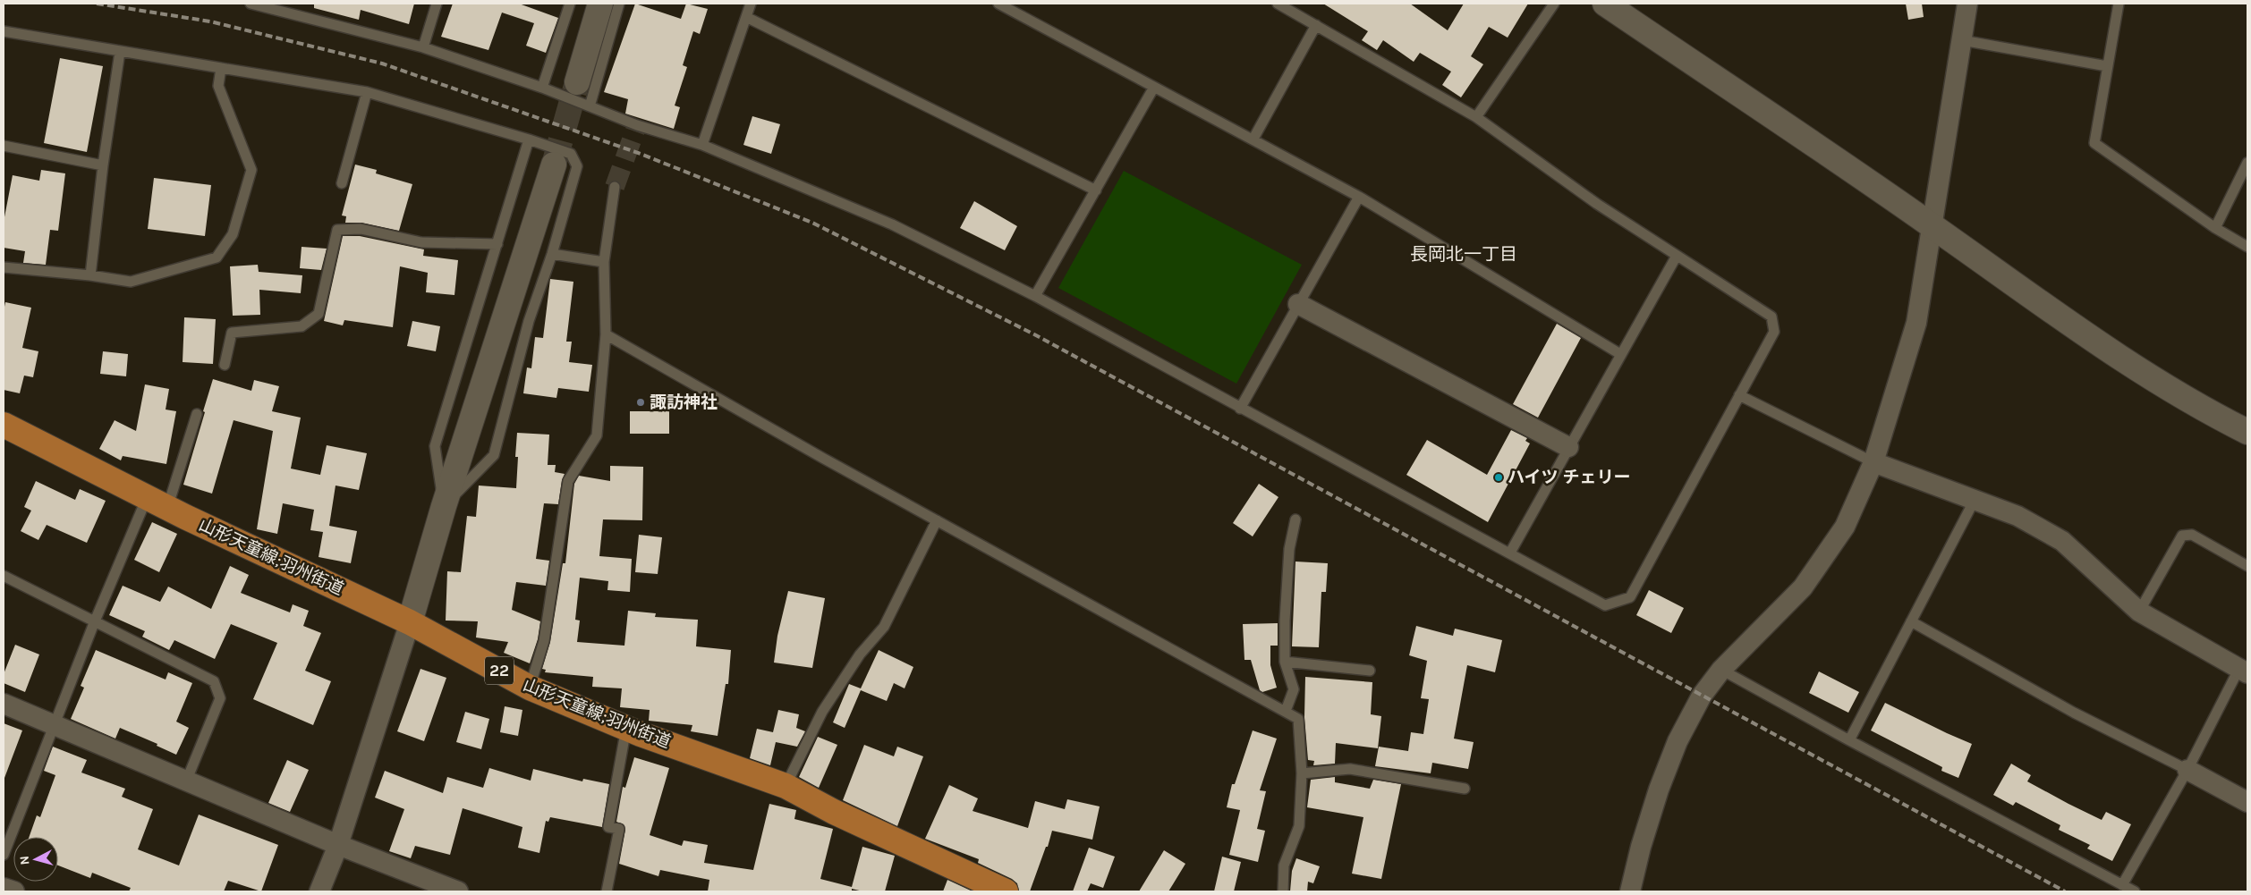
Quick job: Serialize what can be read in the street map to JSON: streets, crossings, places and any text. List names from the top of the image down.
{
  "streets": {
    "main road": ["山形天童線;羽州街道", "22"]
  },
  "districts": ["長岡北一丁目"],
  "places": ["諏訪神社", "ハイツ チェリー"],
  "north": "left"
}
